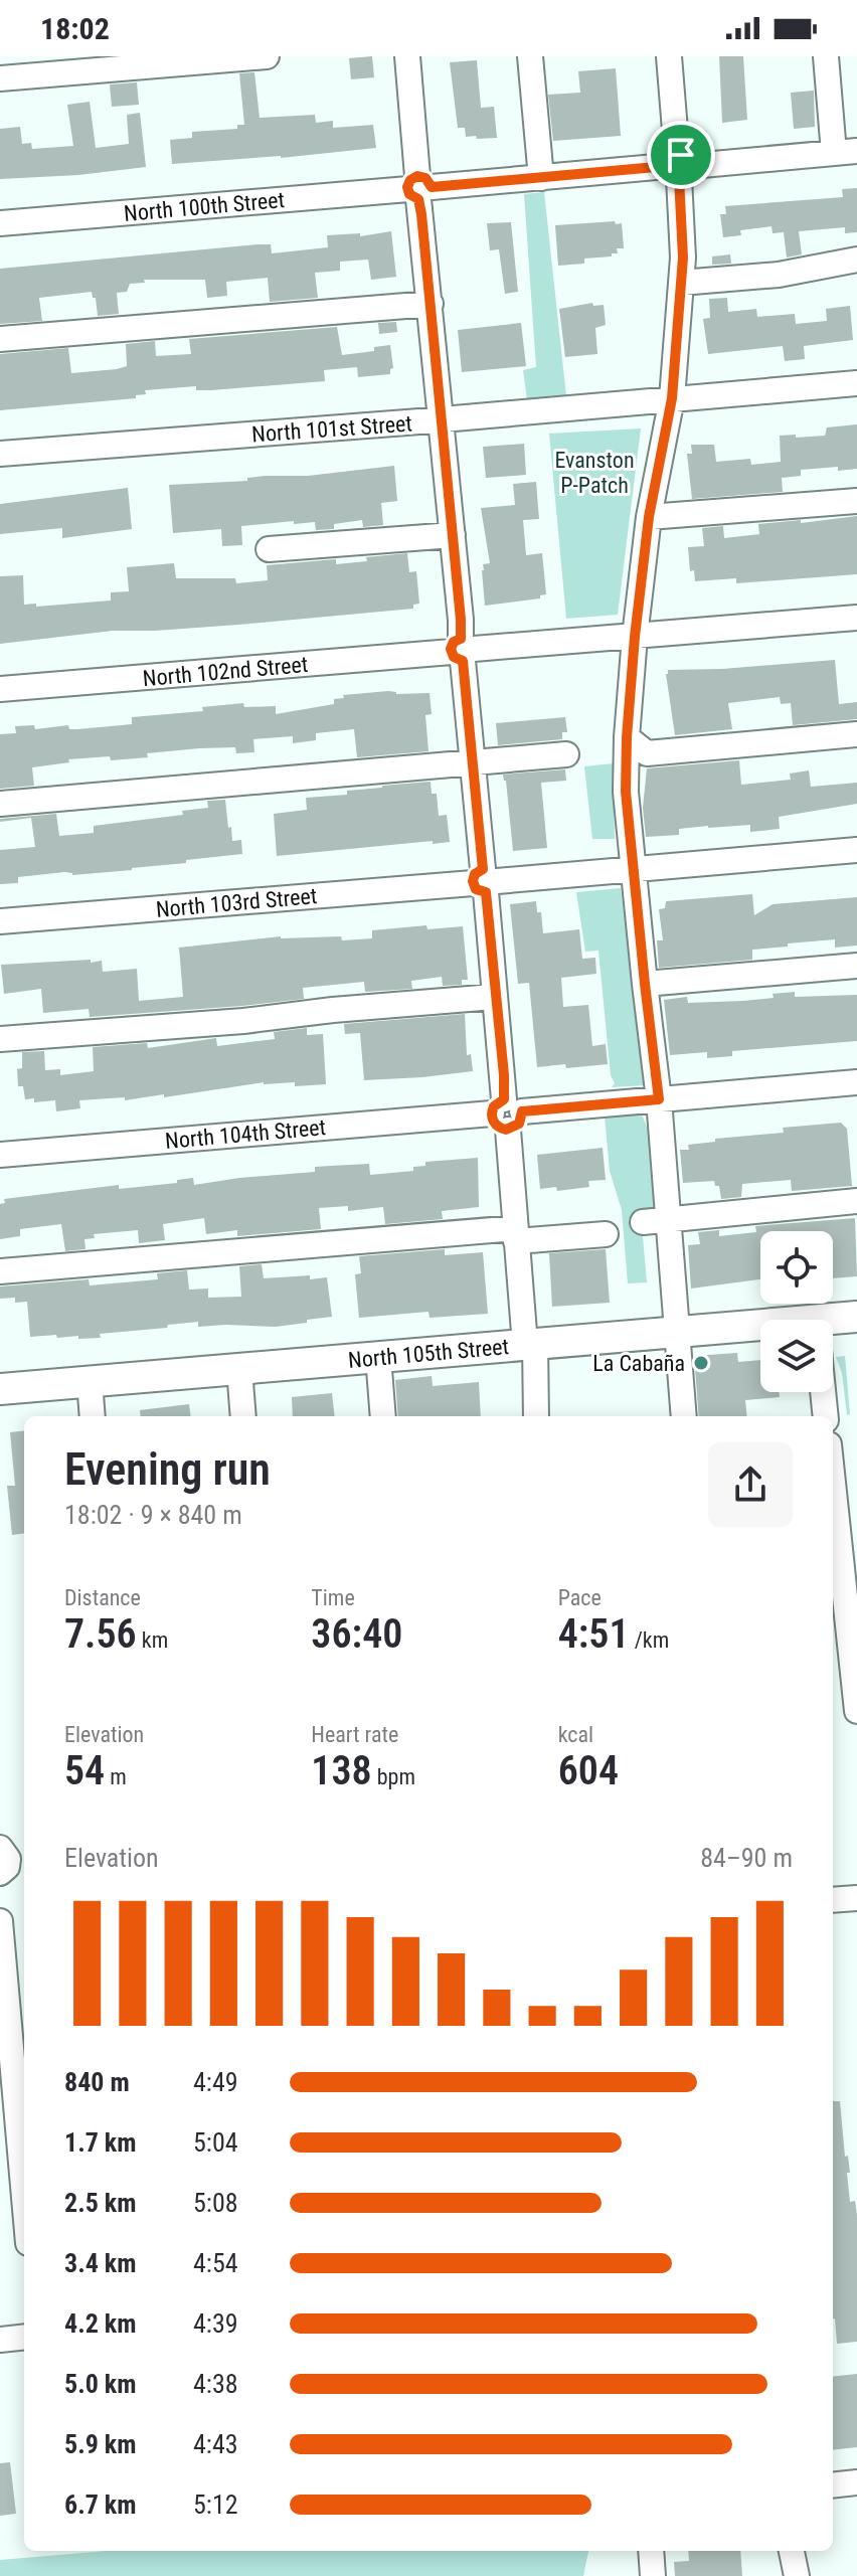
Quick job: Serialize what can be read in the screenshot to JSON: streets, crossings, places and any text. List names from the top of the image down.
{
  "streets": {
    "main road": ["North 105th Street"],
    "street": [
      "North 100th Street",
      "North 101st Street",
      "North 102nd Street",
      "North 103rd Street",
      "North 104th Street"
    ]
  },
  "parks": ["Evanston P-Patch"],
  "places": ["La Cabaña"],
  "page": {
    "status": "18:02",
    "heading": ["Evening run", "18:02 · 9 × 840 m"],
    "stats": [
      ["Distance", "7.56 km"],
      ["Time", "36:40"],
      ["Pace", "4:51 /km"],
      ["Elevation", "54 m"],
      ["Heart rate", "138 bpm"],
      ["kcal", "604"]
    ],
    "chart": ["Elevation", "84–90 m"],
    "list": [
      {
        "name": "840 m",
        "note": "4:49"
      },
      {
        "name": "1.7 km",
        "note": "5:04"
      },
      {
        "name": "2.5 km",
        "note": "5:08"
      },
      {
        "name": "3.4 km",
        "note": "4:54"
      },
      {
        "name": "4.2 km",
        "note": "4:39"
      },
      {
        "name": "5.0 km",
        "note": "4:38"
      },
      {
        "name": "5.9 km",
        "note": "4:43"
      },
      {
        "name": "6.7 km",
        "note": "5:12"
      }
    ]
  }
}
